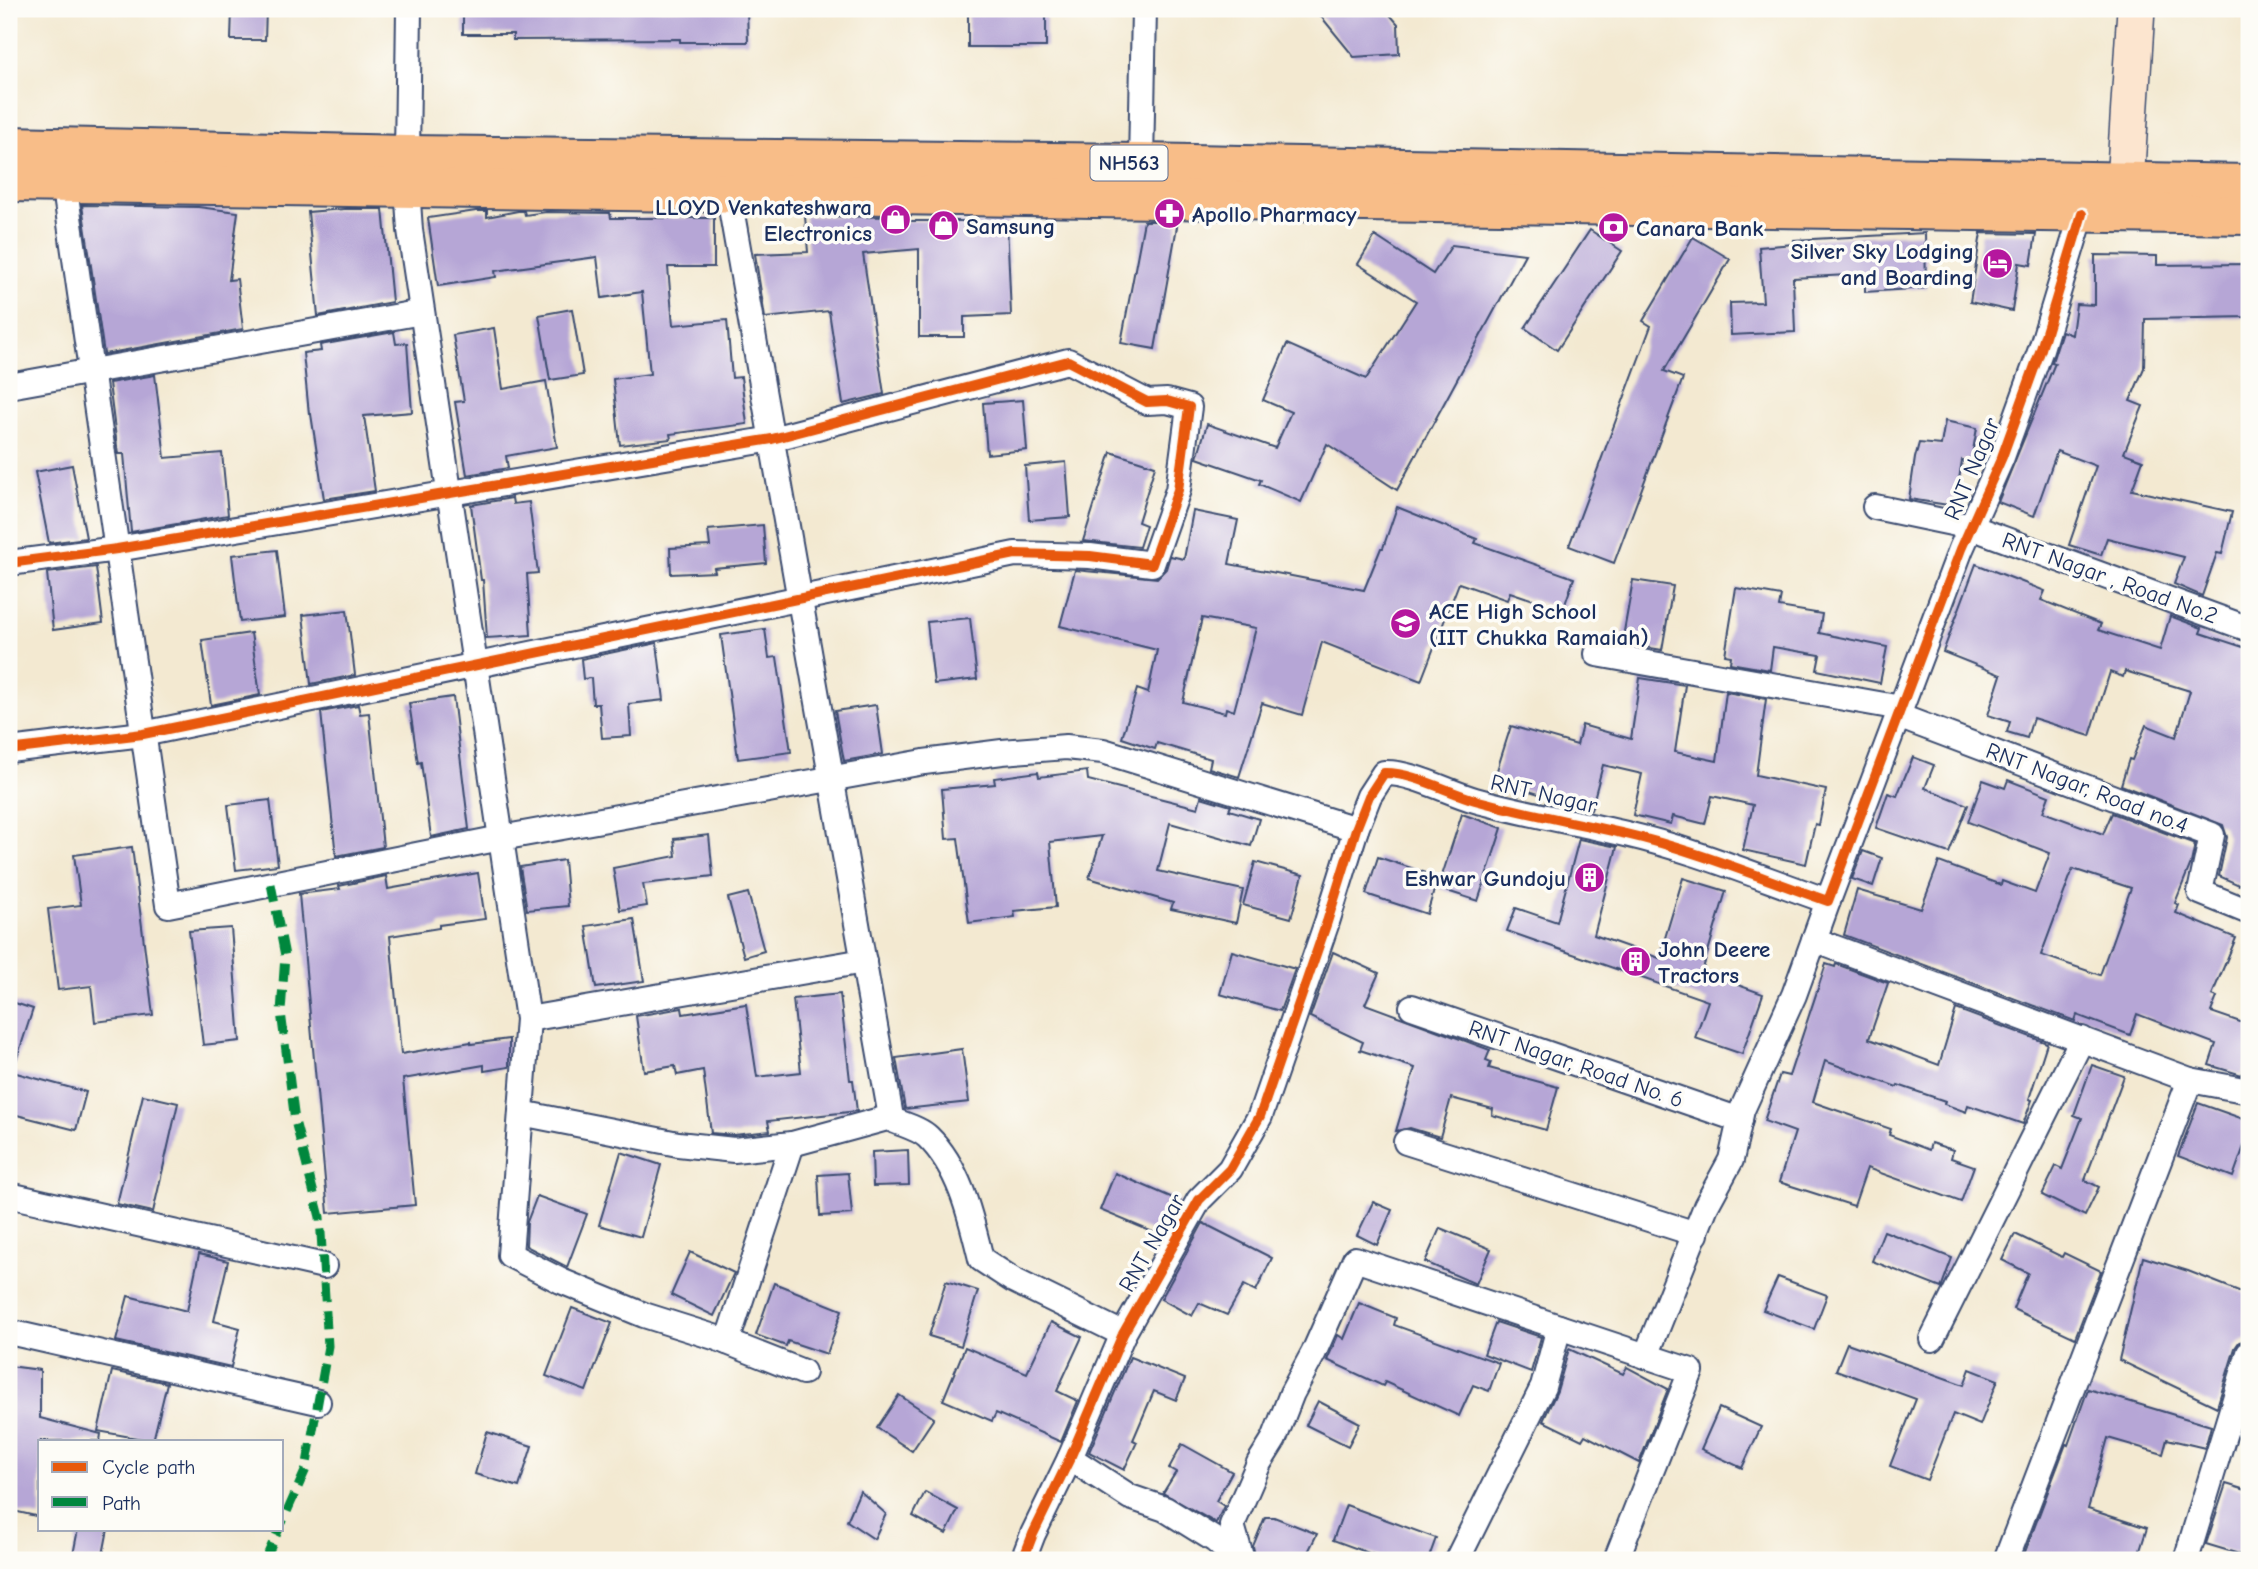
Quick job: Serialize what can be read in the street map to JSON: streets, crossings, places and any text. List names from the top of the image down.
{
  "streets": {
    "highway": ["NH563"],
    "street": [
      "RNT Nagar",
      "RNT Nagar , Road No.2",
      "RNT Nagar, Road no.4",
      "RNT Nagar, Road No. 6"
    ]
  },
  "crossings": [
    ["NH563", "RNT Nagar"],
    ["RNT Nagar", "RNT Nagar , Road No.2"],
    ["RNT Nagar", "RNT Nagar, Road no.4"],
    ["RNT Nagar", "RNT Nagar, Road No. 6"]
  ],
  "places": {
    "pharmacy": ["Apollo Pharmacy"],
    "shop": ["LLOYD Venkateshwara Electronics", "Samsung"],
    "bank": ["Canara Bank"],
    "hotel": ["Silver Sky Lodging and Boarding"],
    "school or university": ["ACE High School (IIT Chukka Ramaiah)"],
    "building": ["Eshwar Gundoju", "John Deere Tractors"]
  },
  "legend": ["Cycle path", "Path"]
}
